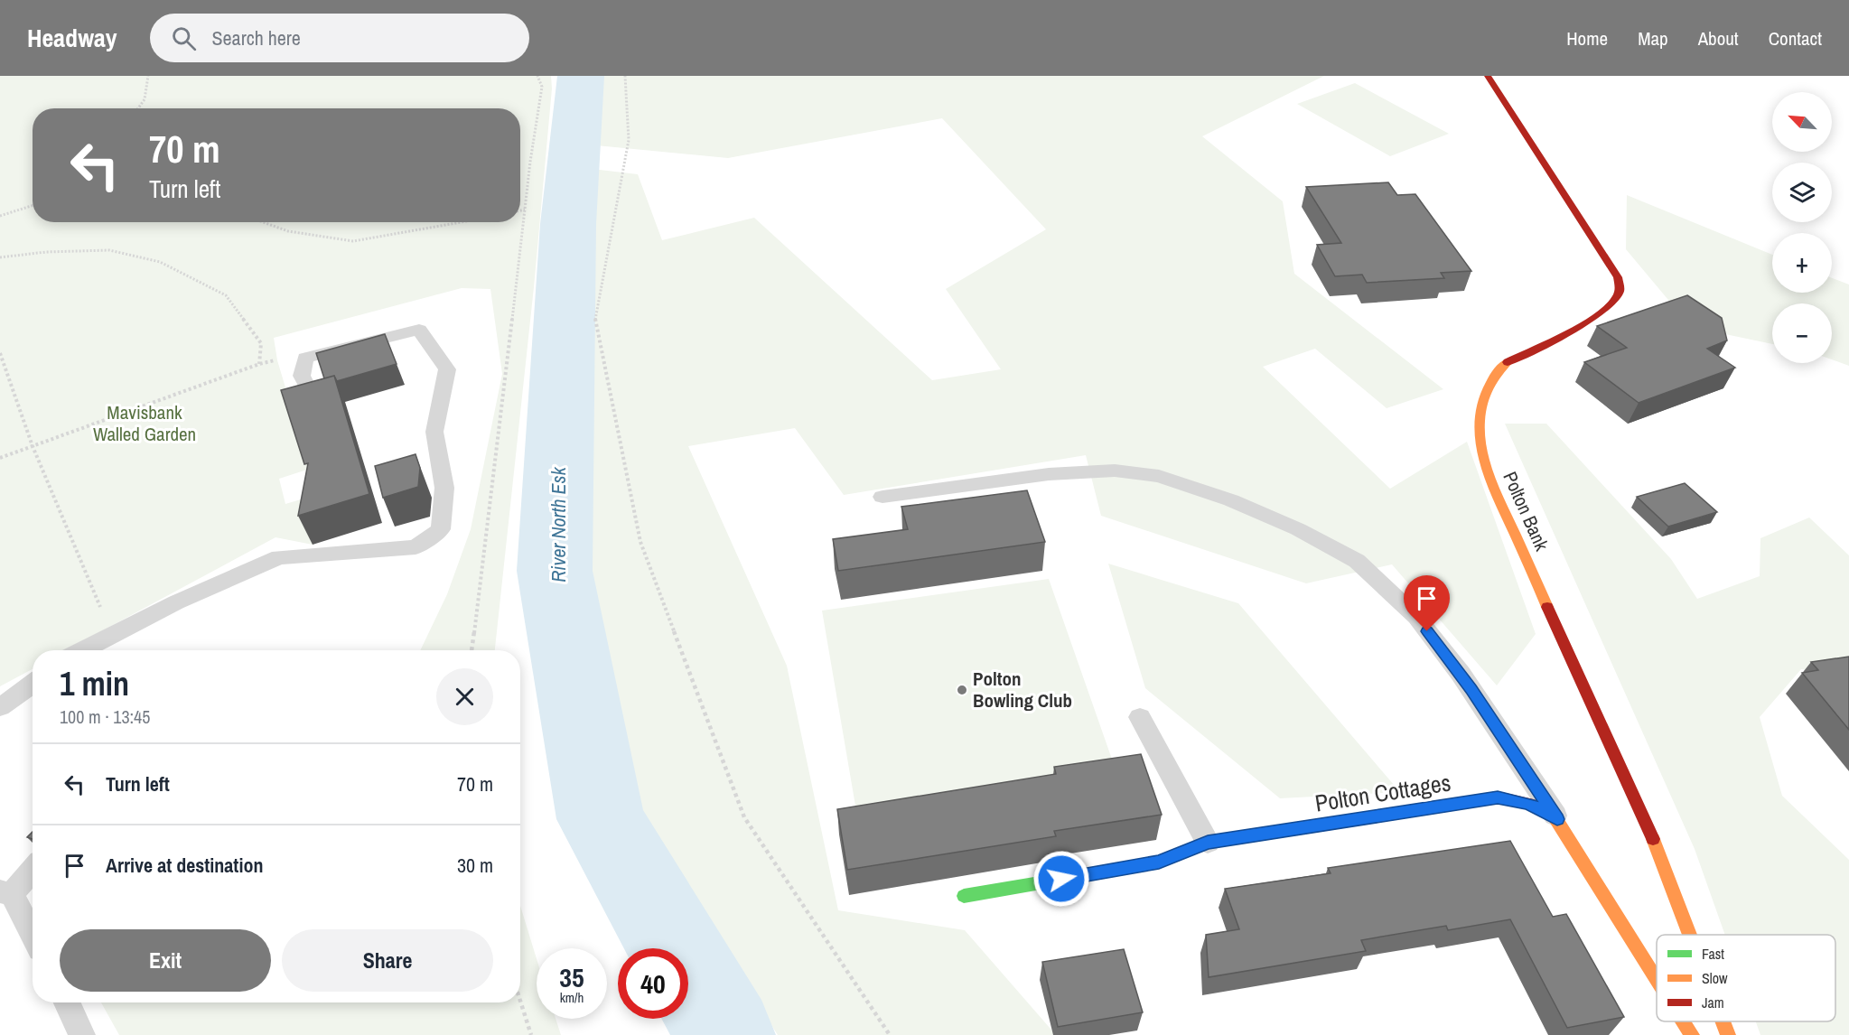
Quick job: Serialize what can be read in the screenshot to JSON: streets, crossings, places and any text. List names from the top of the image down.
{
  "streets": {
    "street": ["Polton Bank", "Polton Cottages"]
  },
  "water": ["River North Esk"],
  "parks": ["Mavisbank Walled Garden"],
  "places": ["Polton Bowling Club"],
  "legend": ["Fast", "Slow", "Jam"],
  "north": "top left",
  "page": {
    "header": "Headway",
    "search": "Search here",
    "nav": [
      "Home",
      "Map",
      "About",
      "Contact"
    ],
    "map_buttons": ["+", "−"],
    "turn": ["70 m", "Turn left"],
    "heading": ["1 min", "100 m · 13:45"],
    "list": [
      {
        "name": "Turn left",
        "value": "70 m"
      },
      {
        "name": "Arrive at destination",
        "value": "30 m"
      }
    ],
    "buttons": ["Exit", "Share"],
    "speed": "35 km/h",
    "limit": "40"
  }
}
